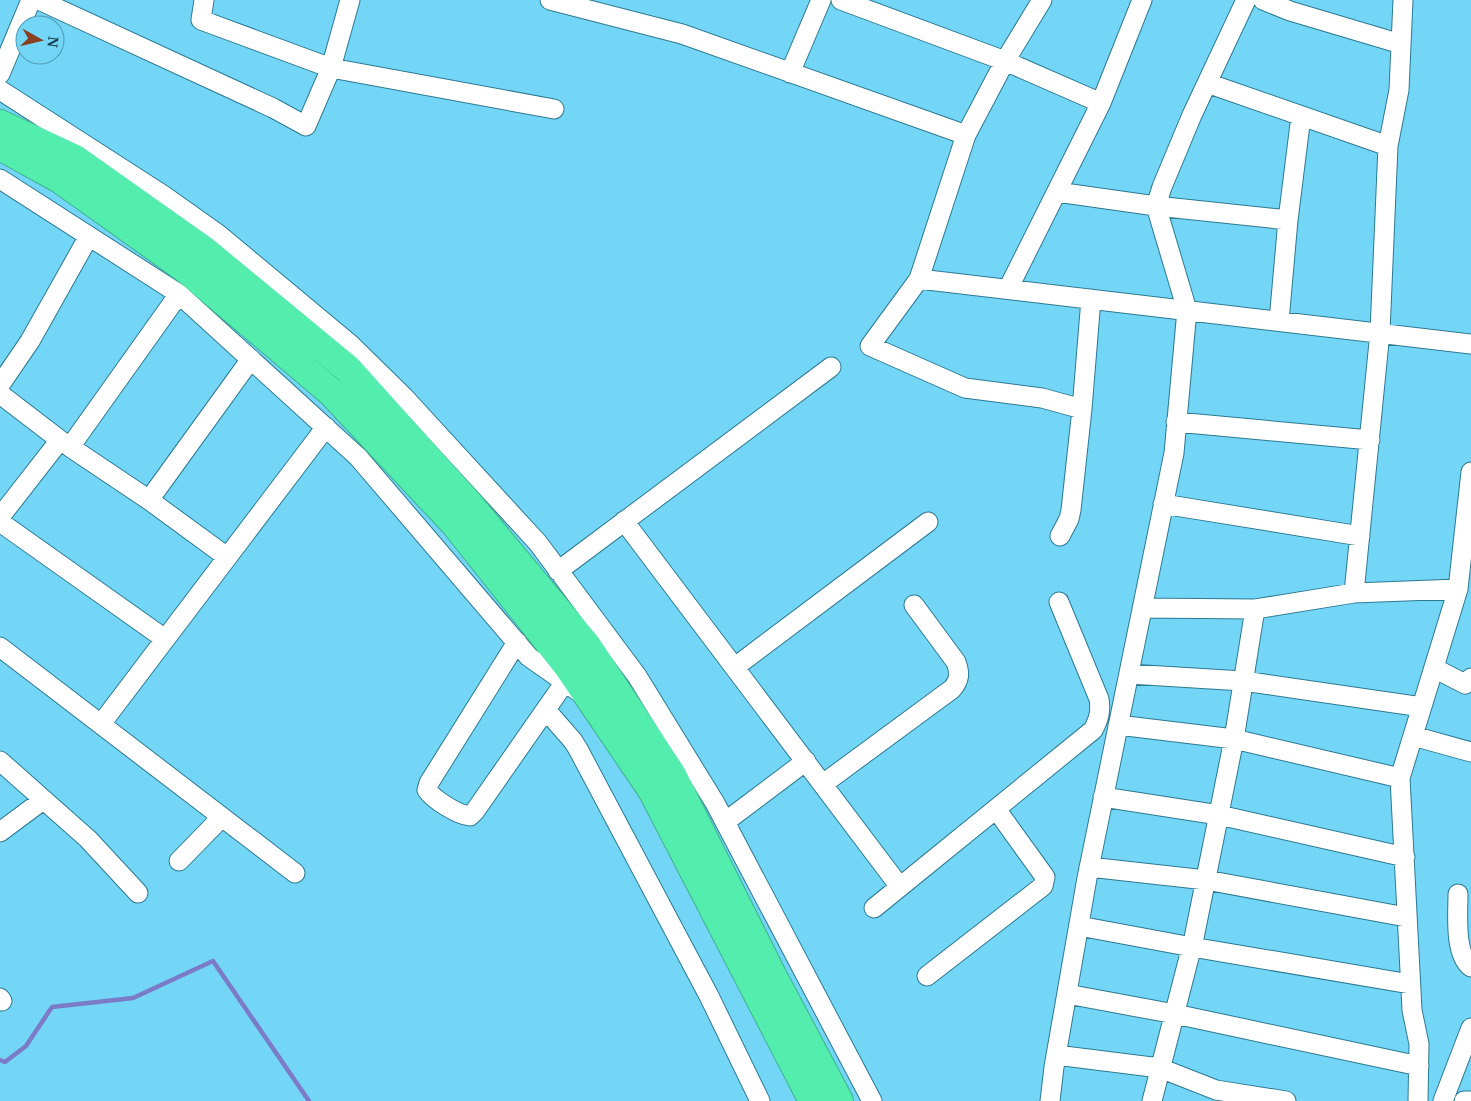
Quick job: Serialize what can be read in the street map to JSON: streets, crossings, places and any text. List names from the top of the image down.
{
  "north": "right"
}
